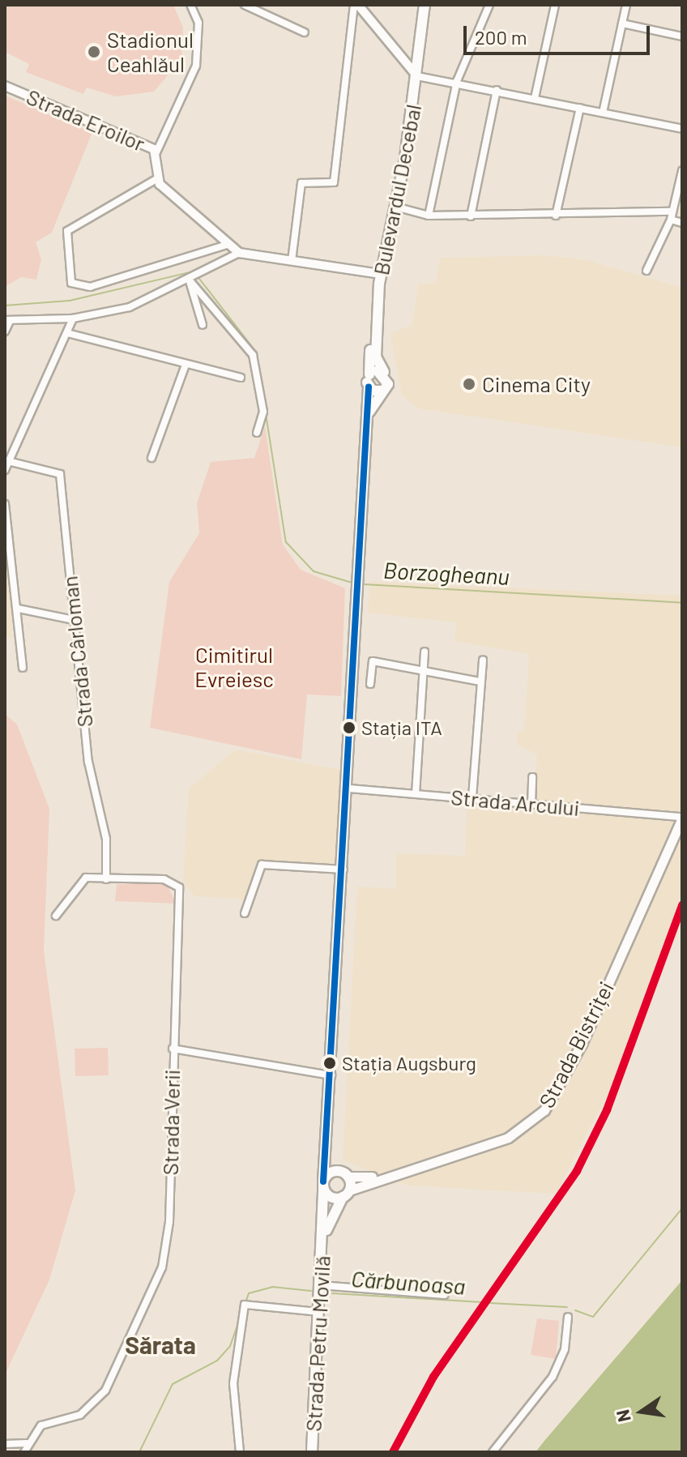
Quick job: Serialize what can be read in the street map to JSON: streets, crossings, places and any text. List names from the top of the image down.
{
  "streets": {
    "main road": ["Bulevardul Decebal", "Strada Bistriței", "Strada Petru Movilă"],
    "street": [
      "Strada Eroilor",
      "Strada Cârloman",
      "Strada Arcului",
      "Strada Verii"
    ]
  },
  "crossings": [
    ["Strada Eroilor", "Bulevardul Decebal"],
    ["Strada Cârloman", "Strada Verii"],
    ["Strada Arcului", "Strada Bistriței"],
    ["Strada Arcului", "Strada Petru Movilă"],
    ["Strada Bistriței", "Strada Petru Movilă"]
  ],
  "districts": ["Sărata"],
  "water": ["Borzogheanu", "Cărbunoasa"],
  "parks": ["Cimitirul Evreiesc"],
  "places": [
    "Stadionul Ceahlăul",
    "Cinema City",
    "Stația ITA",
    "Stația Augsburg"
  ],
  "scale_bar": "200 m",
  "north": "left"
}
